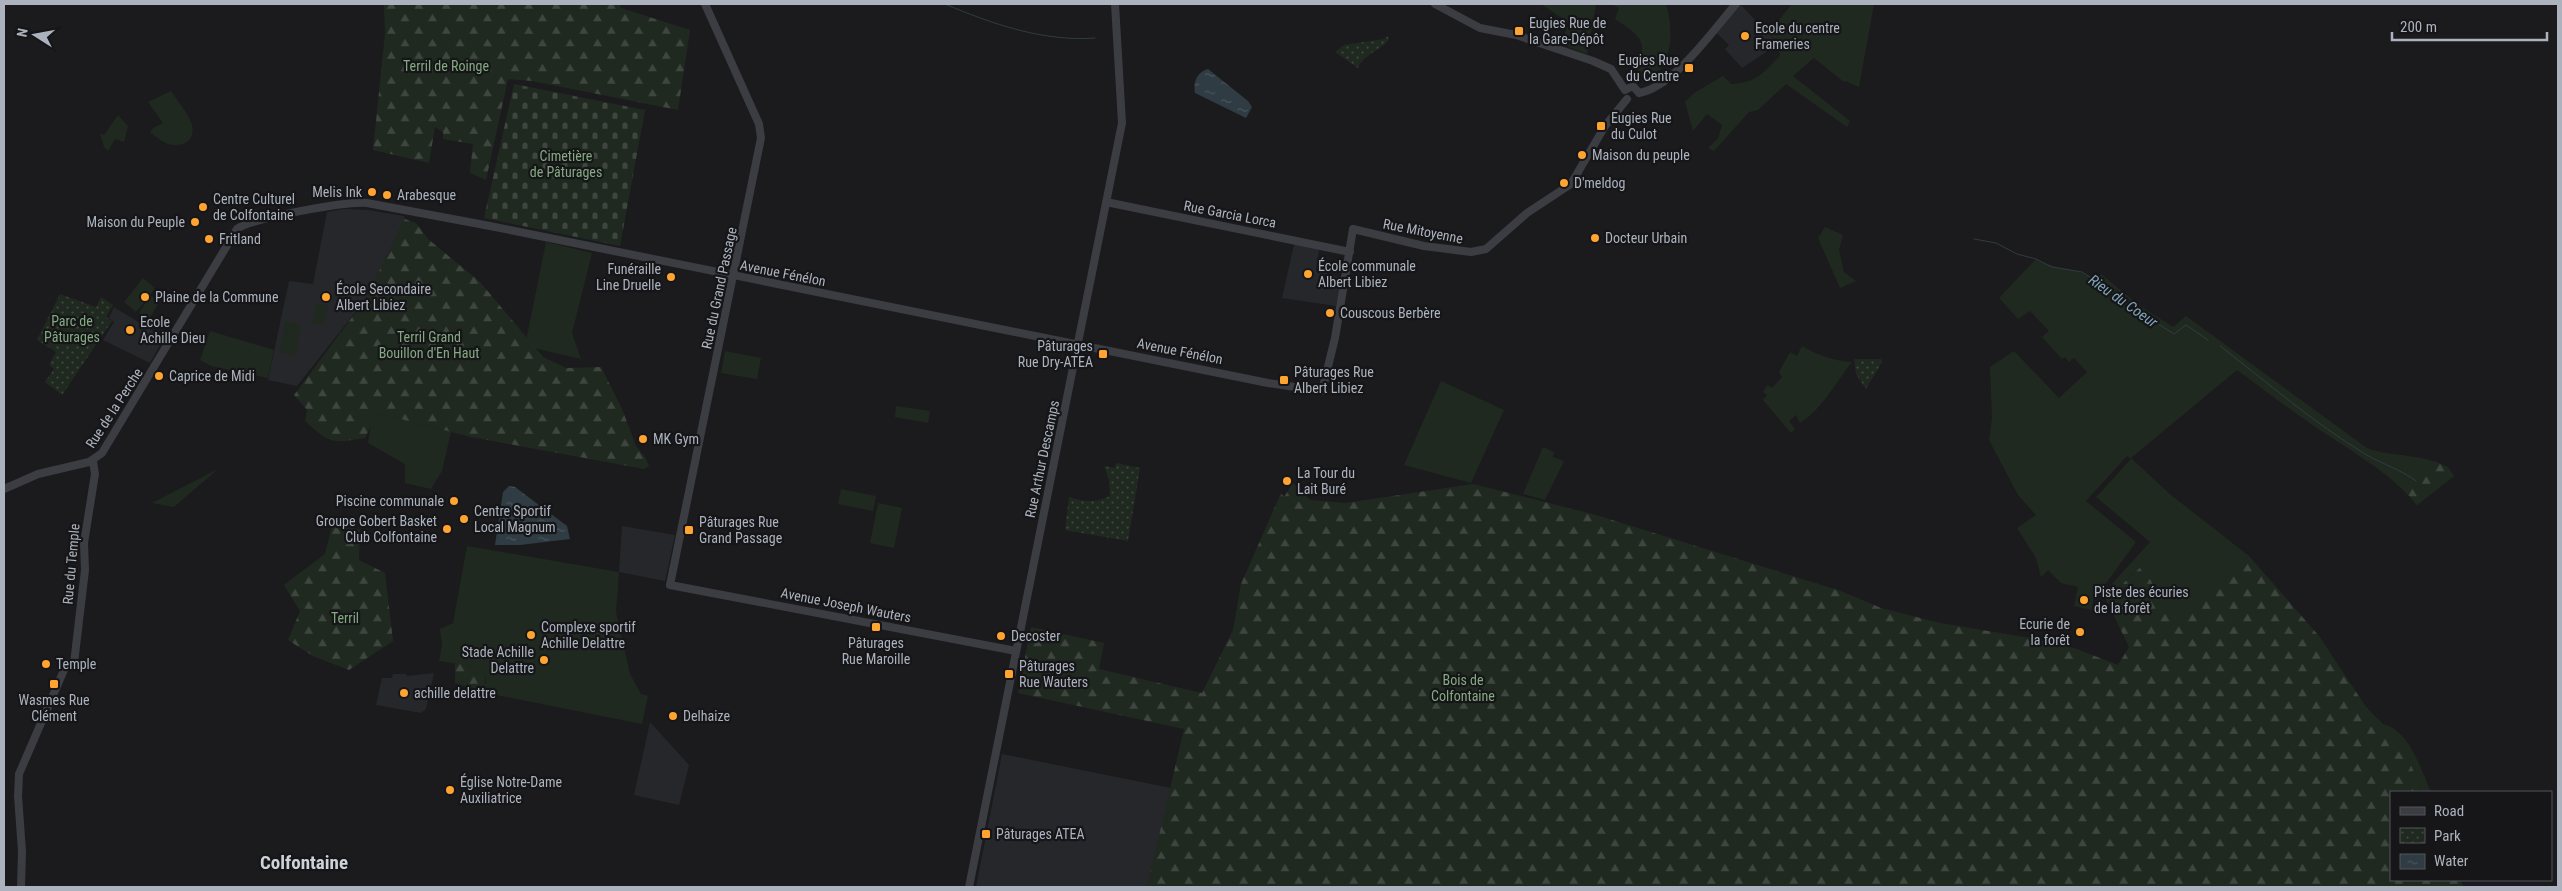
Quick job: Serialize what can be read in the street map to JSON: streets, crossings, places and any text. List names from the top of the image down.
{
  "streets": {
    "street": [
      "Rue Garcia Lorca",
      "Rue Mitoyenne",
      "Avenue Fénélon",
      "Rue du Grand Passage",
      "Rue de la Perche",
      "Rue Arthur Descamps",
      "Rue du Temple",
      "Avenue Joseph Wauters"
    ]
  },
  "crossings": [
    ["Rue Garcia Lorca", "Rue Mitoyenne"],
    ["Rue Garcia Lorca", "Avenue Fénélon"],
    ["Rue Garcia Lorca", "Rue Arthur Descamps"],
    ["Rue Mitoyenne", "Avenue Fénélon"],
    ["Avenue Fénélon", "Rue du Grand Passage"],
    ["Avenue Fénélon", "Rue de la Perche"],
    ["Avenue Fénélon", "Rue Arthur Descamps"],
    ["Rue du Grand Passage", "Avenue Joseph Wauters"],
    ["Rue de la Perche", "Rue du Temple"],
    ["Rue Arthur Descamps", "Avenue Joseph Wauters"]
  ],
  "districts": ["Colfontaine"],
  "water": ["Rieu du Coeur"],
  "parks": [
    "Terril de Roinge",
    "Cimetière de Pâturages",
    "Parc de Pâturages",
    "Terril Grand Bouillon d'En Haut",
    "Terril",
    "Bois de Colfontaine"
  ],
  "places": {
    "transit": [
      "Eugies Rue de la Gare-Dépôt",
      "Eugies Rue du Centre",
      "Eugies Rue du Culot",
      "Pâturages Rue Dry-ATEA",
      "Pâturages Rue Albert Libiez",
      "Pâturages Rue Grand Passage",
      "Pâturages Rue Maroille",
      "Pâturages Rue Wauters",
      "Wasmes Rue Clément",
      "Pâturages ATEA"
    ],
    "other": [
      "Ecole du centre Frameries",
      "Maison du peuple",
      "D'meldog",
      "Melis Ink",
      "Arabesque",
      "Centre Culturel de Colfontaine",
      "Maison du Peuple",
      "Docteur Urbain",
      "Fritland",
      "École communale Albert Libiez",
      "Funéraille Line Druelle",
      "Plaine de la Commune",
      "École Secondaire Albert Libiez",
      "Couscous Berbère",
      "Ecole Achille Dieu",
      "Caprice de Midi",
      "MK Gym",
      "La Tour du Lait Buré",
      "Piscine communale",
      "Centre Sportif Local Magnum",
      "Groupe Gobert Basket Club Colfontaine",
      "Piste des écuries de la forêt",
      "Ecurie de la forêt",
      "Complexe sportif Achille Delattre",
      "Decoster",
      "Stade Achille Delattre",
      "Temple",
      "achille delattre",
      "Delhaize",
      "Église Notre-Dame Auxiliatrice"
    ]
  },
  "legend": ["Road", "Park", "Water"],
  "scale_bar": "200 m",
  "north": "left"
}
